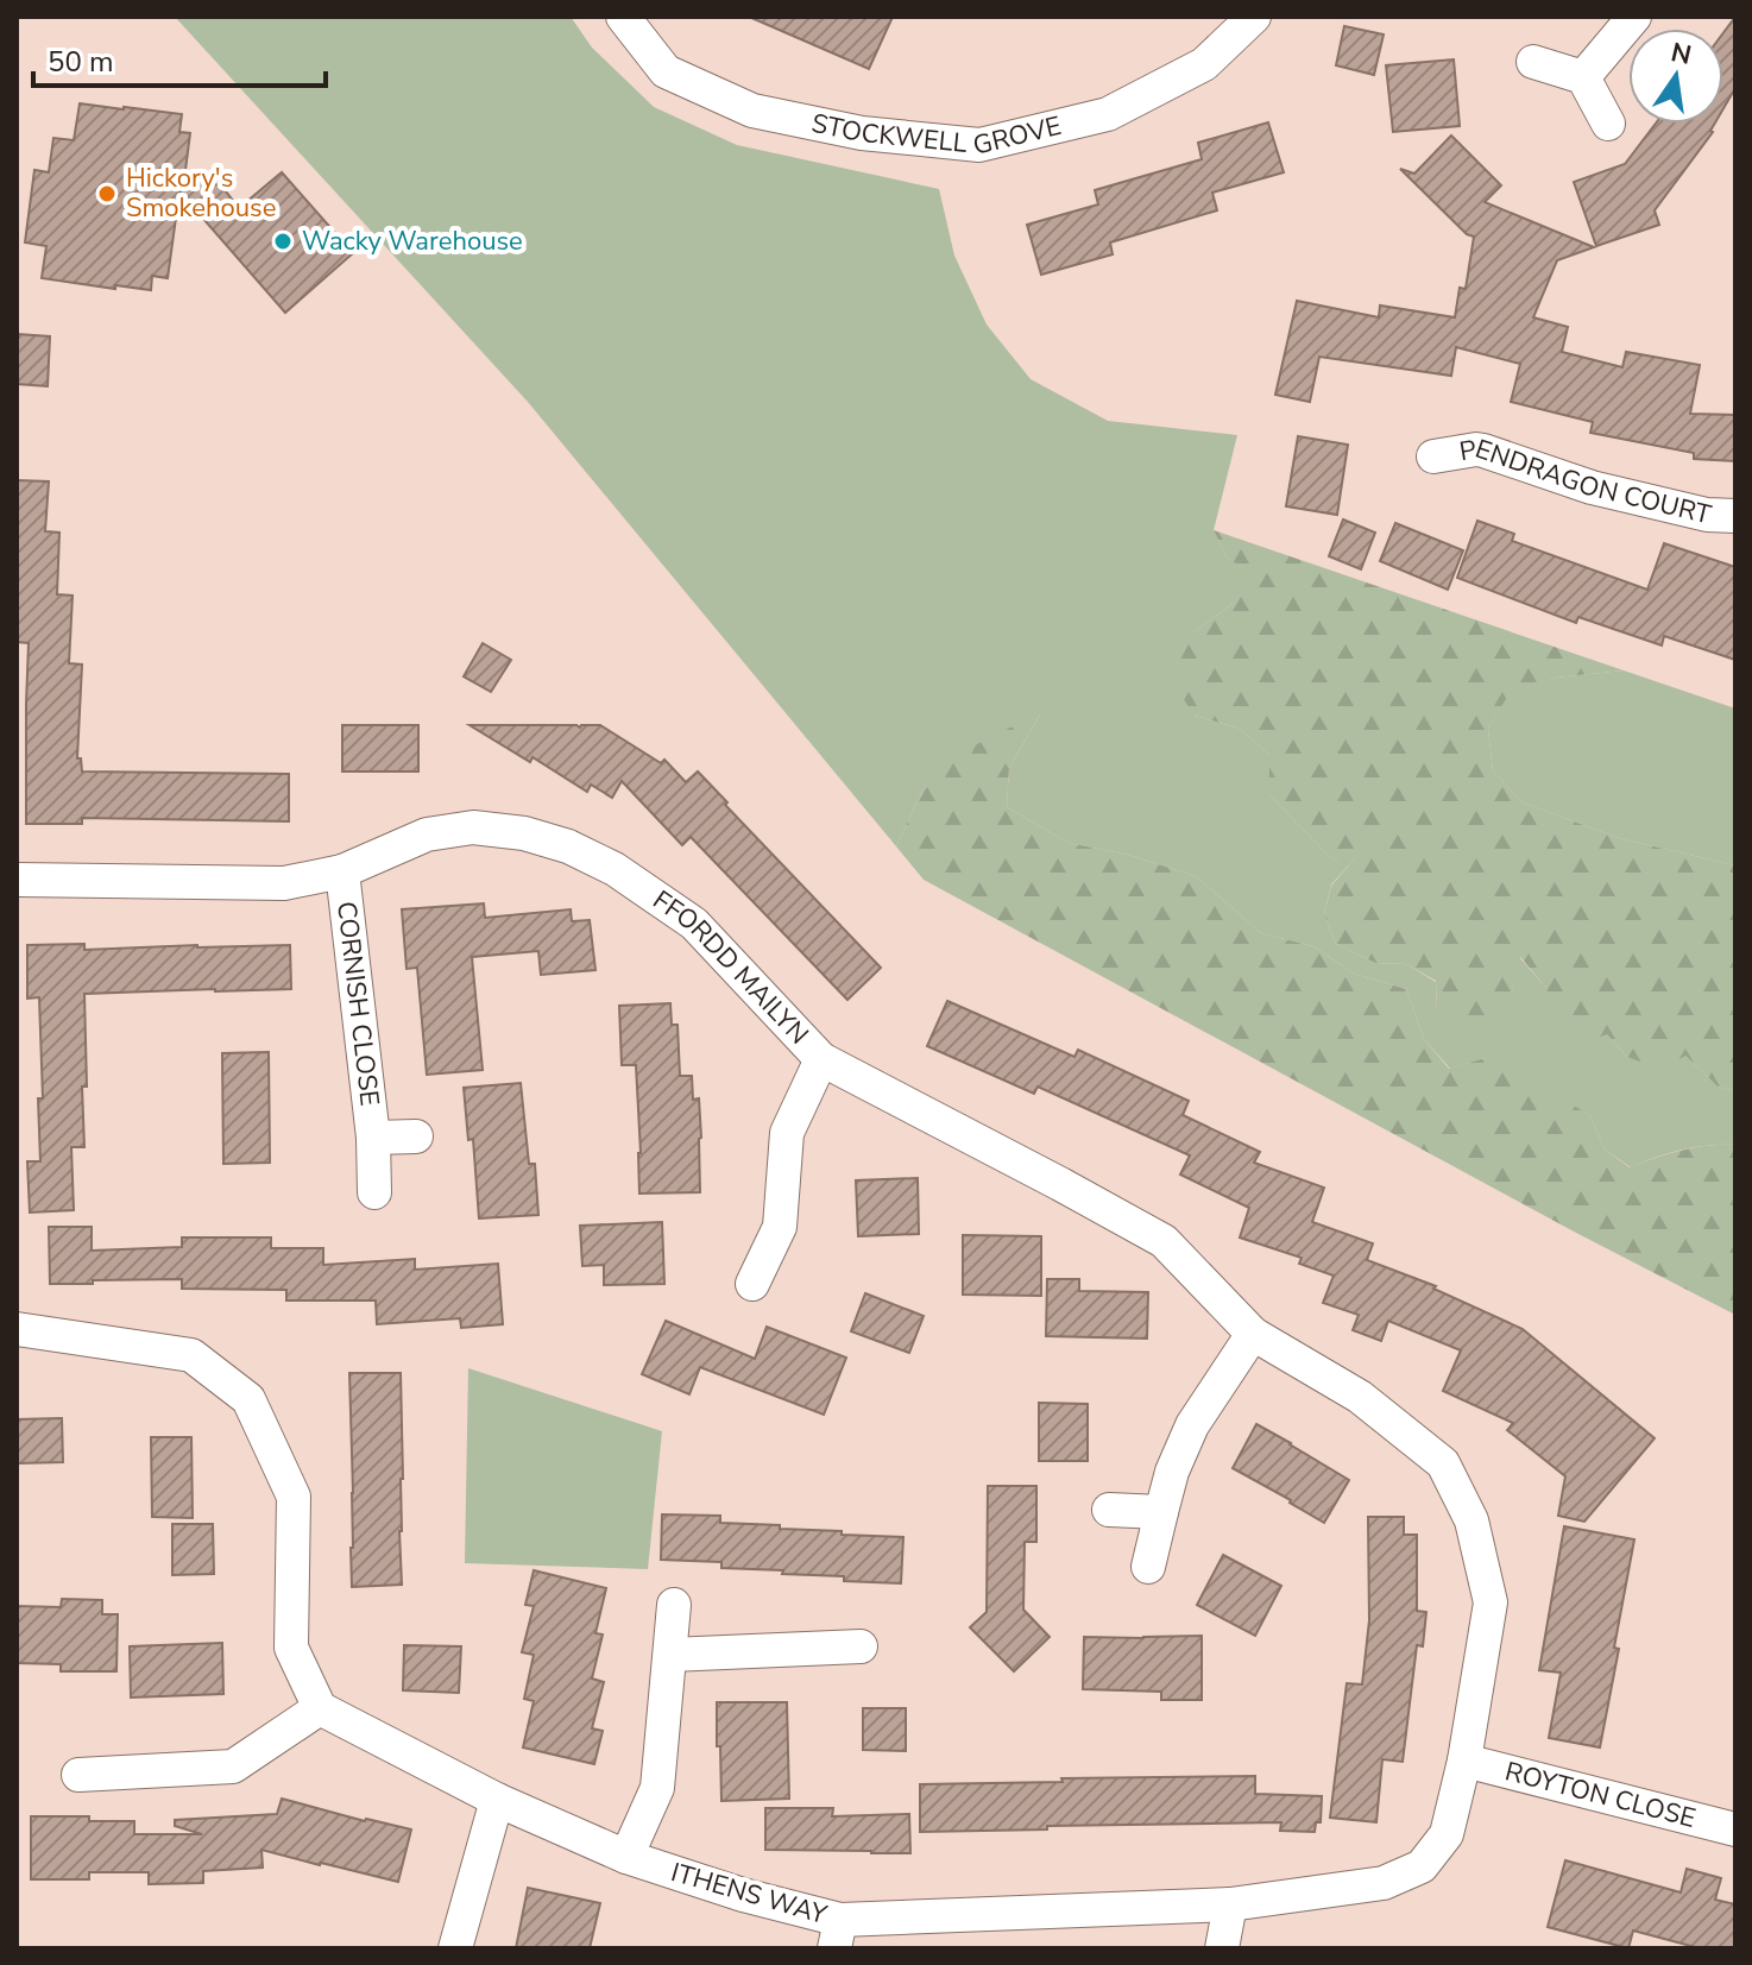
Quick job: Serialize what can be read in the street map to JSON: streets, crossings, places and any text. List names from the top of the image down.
{
  "streets": {
    "street": [
      "STOCKWELL GROVE",
      "PENDRAGON COURT",
      "FFORDD MAILYN",
      "CORNISH CLOSE",
      "ROYTON CLOSE",
      "ITHENS WAY"
    ]
  },
  "crossings": [
    ["FFORDD MAILYN", "CORNISH CLOSE"],
    ["FFORDD MAILYN", "ITHENS WAY"],
    ["ROYTON CLOSE", "ITHENS WAY"]
  ],
  "places": ["Hickory's Smokehouse", "Wacky Warehouse"],
  "scale_bar": "50 m",
  "north": "top"
}
